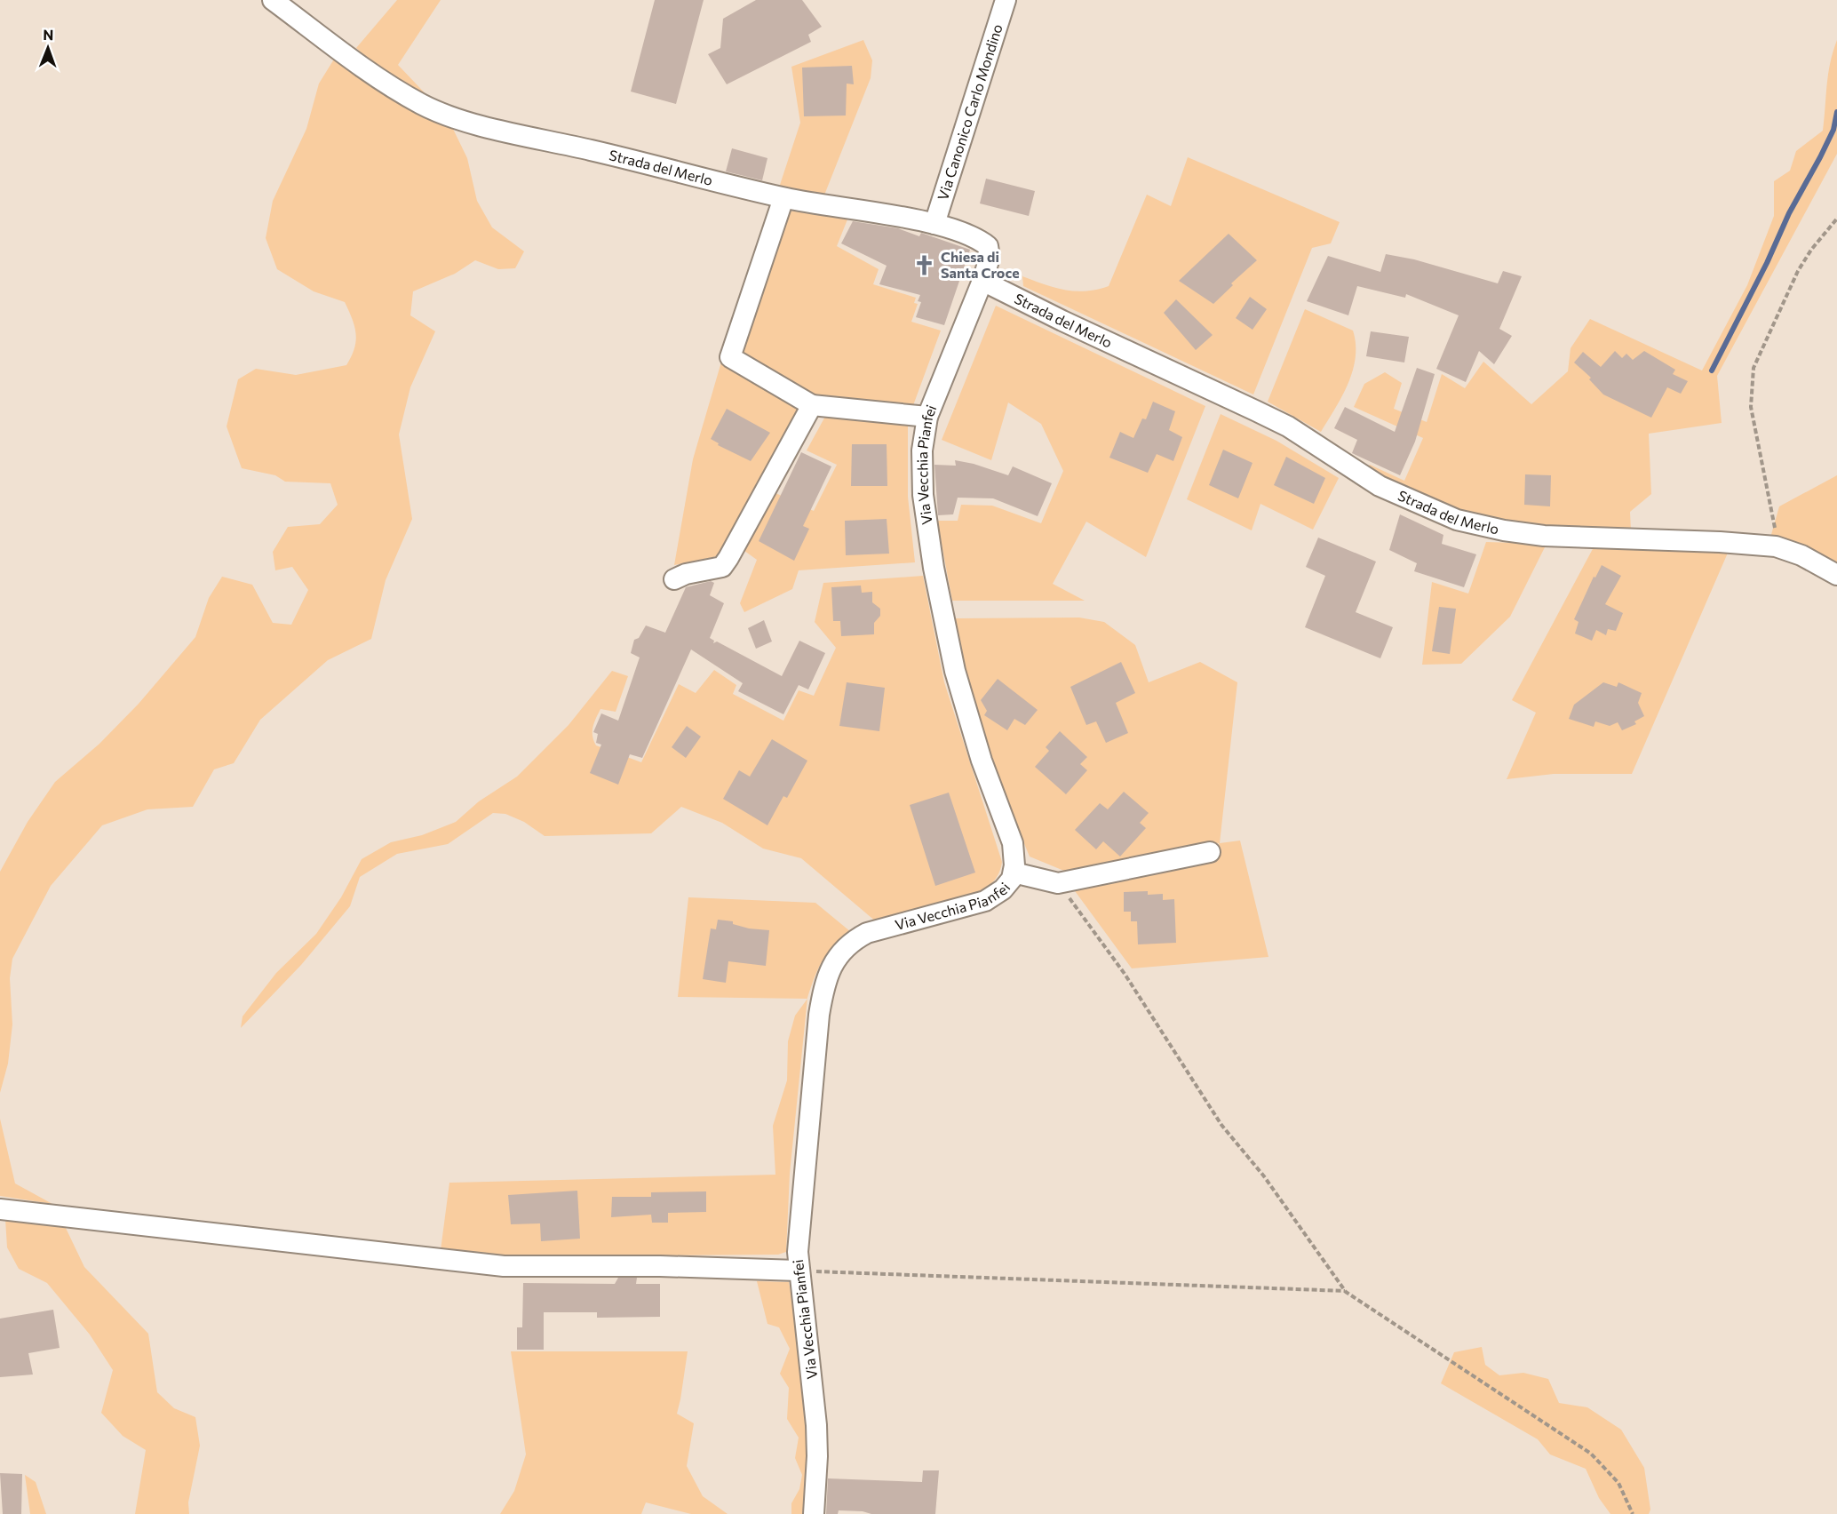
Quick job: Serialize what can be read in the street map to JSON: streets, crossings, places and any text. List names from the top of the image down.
{
  "streets": {
    "street": ["Via Canonico Carlo Mondino", "Strada del Merlo", "Via Vecchia Pianfei"]
  },
  "crossings": [
    ["Via Canonico Carlo Mondino", "Strada del Merlo"],
    ["Strada del Merlo", "Via Vecchia Pianfei"]
  ],
  "places": {
    "church": ["Chiesa di Santa Croce"]
  },
  "north": "top"
}
